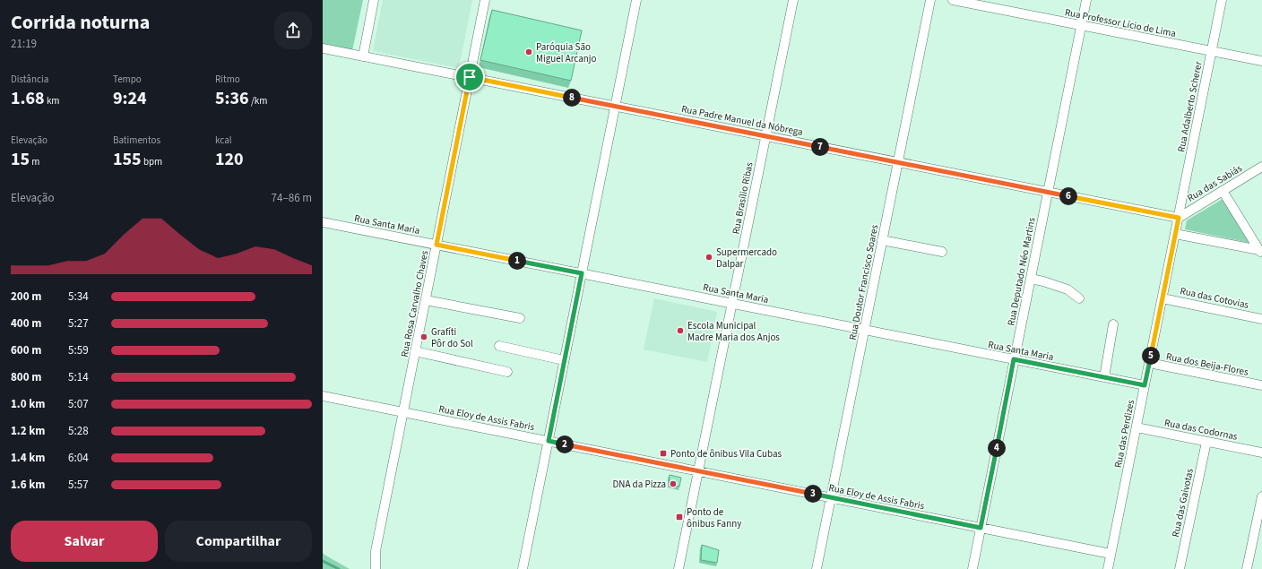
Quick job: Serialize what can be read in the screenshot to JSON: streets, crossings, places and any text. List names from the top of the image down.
{
  "streets": {
    "street": [
      "Rua Professor Lício de Lima",
      "Rua Adalberto Scherer",
      "Rua Padre Manuel da Nóbrega",
      "Rua das Sabiás",
      "Rua Brasílio Ribas",
      "Rua Santa Maria",
      "Rua Deputado Néo Martins",
      "Rua Doutor Francisco Soares",
      "Rua das Cotovias",
      "Rua Rosa Carvalho Chaves",
      "Rua dos Beija-Flores",
      "Rua Eloy de Assis Fabris",
      "Rua das Codornas",
      "Rua das Perdizes",
      "Rua das Gaivotas"
    ]
  },
  "crossings": [
    ["Rua Professor Lício de Lima", "Rua Adalberto Scherer"],
    ["Rua Professor Lício de Lima", "Rua Deputado Néo Martins"],
    ["Rua Adalberto Scherer", "Rua Padre Manuel da Nóbrega"],
    ["Rua Adalberto Scherer", "Rua das Sabiás"],
    ["Rua Adalberto Scherer", "Rua das Perdizes"],
    ["Rua Padre Manuel da Nóbrega", "Rua das Sabiás"],
    ["Rua Padre Manuel da Nóbrega", "Rua Brasílio Ribas"],
    ["Rua Padre Manuel da Nóbrega", "Rua Deputado Néo Martins"],
    ["Rua Padre Manuel da Nóbrega", "Rua Doutor Francisco Soares"],
    ["Rua Padre Manuel da Nóbrega", "Rua Rosa Carvalho Chaves"],
    ["Rua Padre Manuel da Nóbrega", "Rua das Perdizes"],
    ["Rua das Sabiás", "Rua das Perdizes"],
    ["Rua Brasílio Ribas", "Rua Santa Maria"],
    ["Rua Brasílio Ribas", "Rua Eloy de Assis Fabris"],
    ["Rua Santa Maria", "Rua Deputado Néo Martins"],
    ["Rua Santa Maria", "Rua Doutor Francisco Soares"],
    ["Rua Santa Maria", "Rua Rosa Carvalho Chaves"],
    ["Rua Santa Maria", "Rua das Perdizes"],
    ["Rua Deputado Néo Martins", "Rua Eloy de Assis Fabris"],
    ["Rua Doutor Francisco Soares", "Rua Eloy de Assis Fabris"],
    ["Rua das Cotovias", "Rua das Perdizes"],
    ["Rua Rosa Carvalho Chaves", "Rua Eloy de Assis Fabris"],
    ["Rua dos Beija-Flores", "Rua das Perdizes"],
    ["Rua Eloy de Assis Fabris", "Rua das Perdizes"],
    ["Rua das Codornas", "Rua das Perdizes"],
    ["Rua das Codornas", "Rua das Gaivotas"]
  ],
  "places": {
    "other": [
      "Paróquia São Miguel Arcanjo",
      "Supermercado Dalpar",
      "Escola Municipal Madre Maria dos Anjos",
      "Grafíti Pôr do Sol",
      "DNA da Pizza"
    ],
    "transit": ["Ponto de ônibus Vila Cubas", "Ponto de ônibus Fanny"]
  },
  "page": {
    "heading": ["Corrida noturna", "21:19"],
    "stats": [
      ["Distância", "1.68 km"],
      ["Tempo", "9:24"],
      ["Ritmo", "5:36 /km"],
      ["Elevação", "15 m"],
      ["Batimentos", "155 bpm"],
      ["kcal", "120"]
    ],
    "pins": [
      "8",
      "7",
      "6",
      "1",
      "5",
      "2",
      "4",
      "3"
    ],
    "chart": ["Elevação", "74–86 m"],
    "list": [
      {
        "name": "200 m",
        "note": "5:34"
      },
      {
        "name": "400 m",
        "note": "5:27"
      },
      {
        "name": "600 m",
        "note": "5:59"
      },
      {
        "name": "800 m",
        "note": "5:14"
      },
      {
        "name": "1.0 km",
        "note": "5:07"
      },
      {
        "name": "1.2 km",
        "note": "5:28"
      },
      {
        "name": "1.4 km",
        "note": "6:04"
      },
      {
        "name": "1.6 km",
        "note": "5:57"
      }
    ],
    "buttons": ["Salvar", "Compartilhar"]
  }
}
